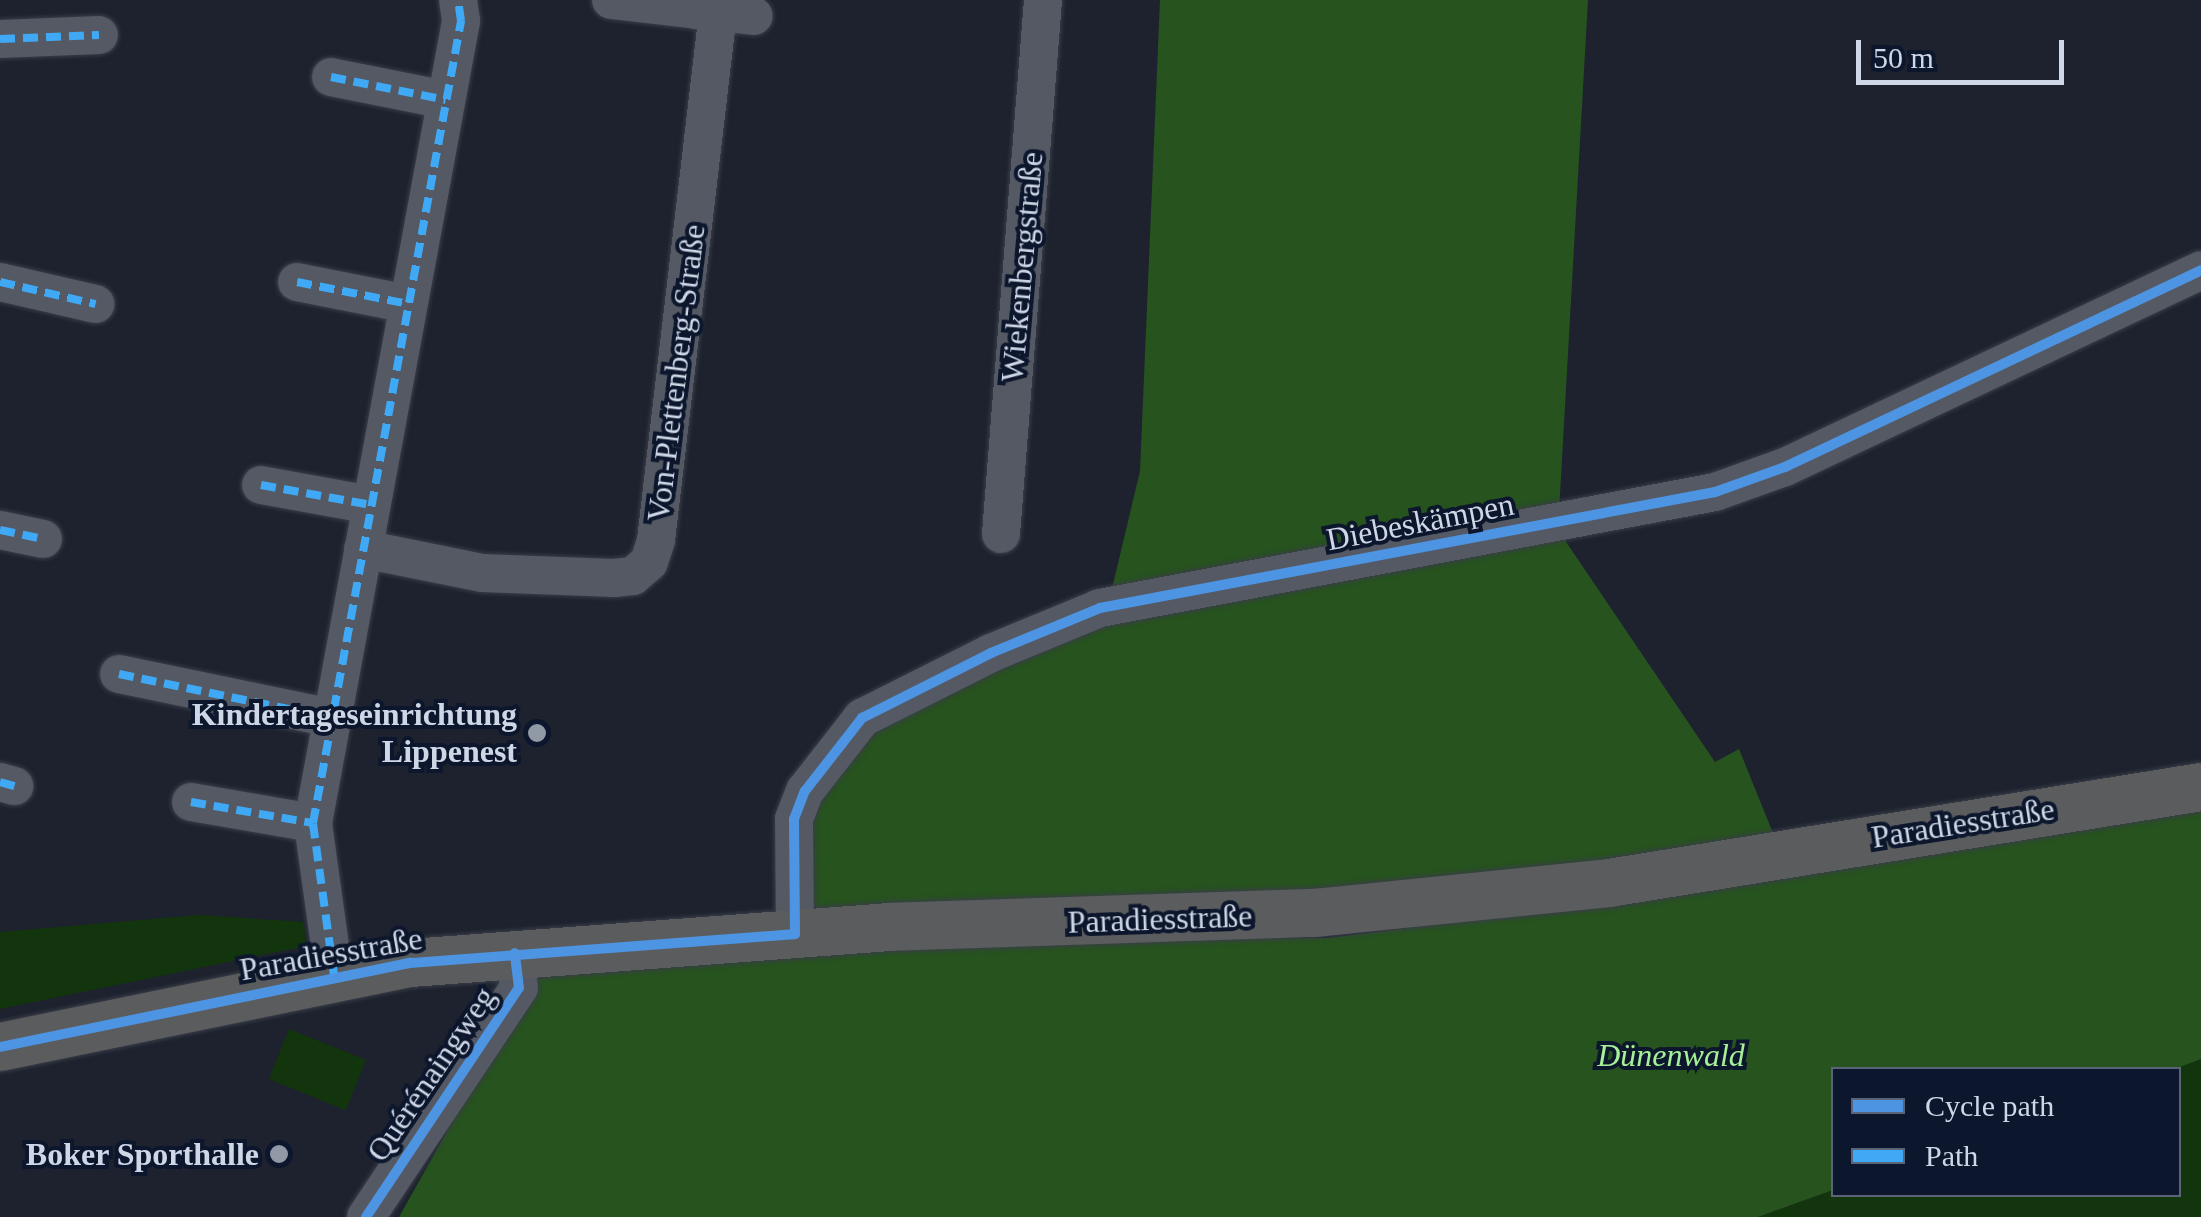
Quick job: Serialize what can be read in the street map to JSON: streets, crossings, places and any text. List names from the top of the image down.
{
  "streets": {
    "main road": ["Paradiesstraße"],
    "street": [
      "Wiekenbergstraße",
      "Von-Plettenberg-Straße",
      "Diebeskämpen",
      "Quérénaingweg"
    ]
  },
  "crossings": [
    ["Diebeskämpen", "Paradiesstraße"],
    ["Paradiesstraße", "Quérénaingweg"]
  ],
  "parks": ["Dünenwald"],
  "places": ["Kindertageseinrichtung Lippenest", "Boker Sporthalle"],
  "legend": ["Cycle path", "Path"],
  "scale_bar": "50 m"
}
